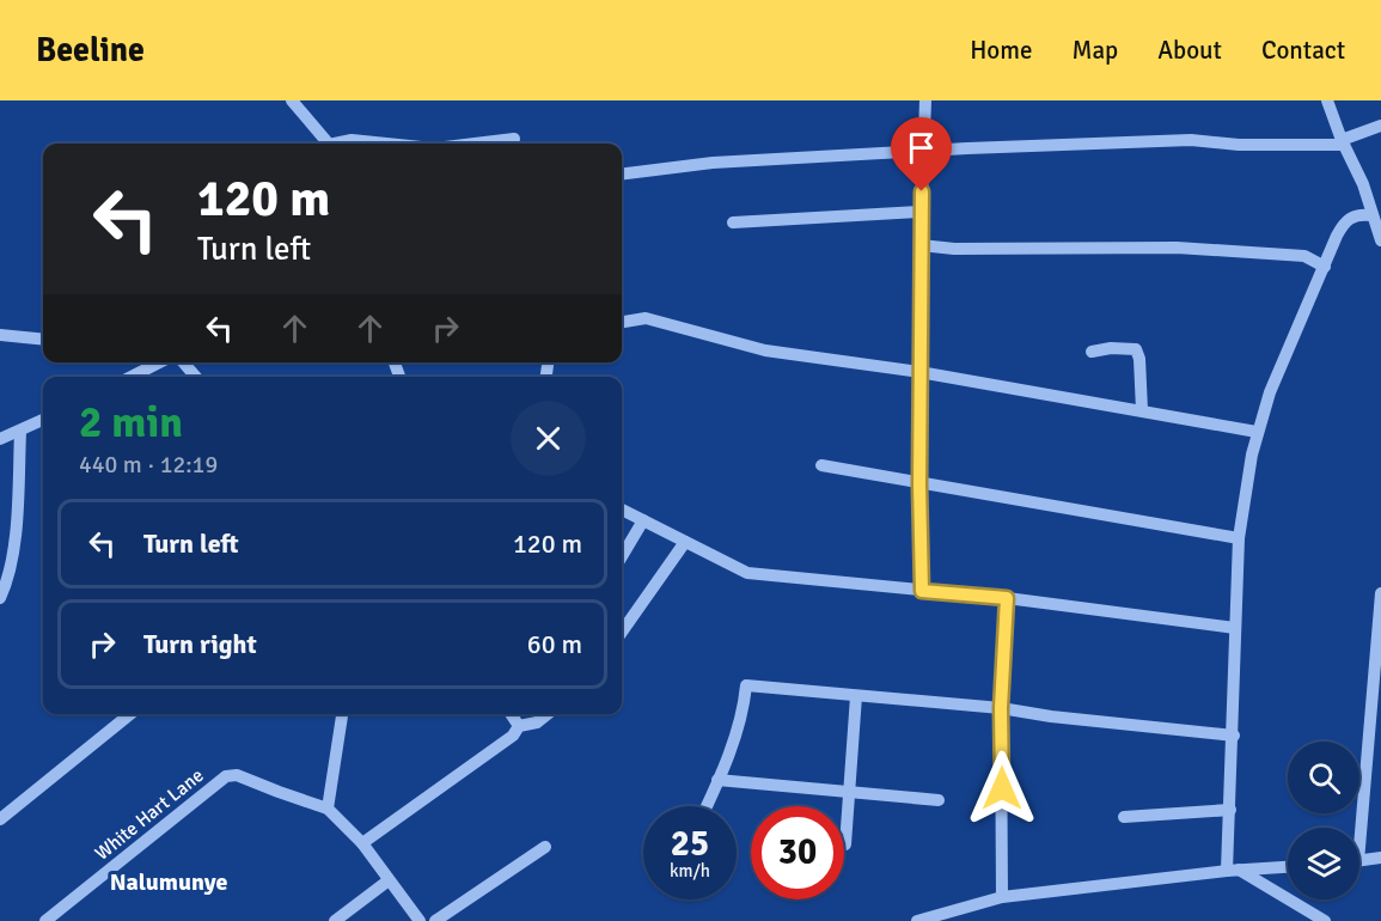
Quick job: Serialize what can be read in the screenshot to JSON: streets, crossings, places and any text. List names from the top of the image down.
{
  "streets": {
    "street": ["White Hart Lane"]
  },
  "districts": ["Nalumunye"],
  "page": {
    "header": "Beeline",
    "nav": [
      "Home",
      "Map",
      "About",
      "Contact"
    ],
    "turn": ["120 m", "Turn left"],
    "heading": ["2 min", "440 m · 12:19"],
    "list": [
      {
        "name": "Turn left",
        "value": "120 m"
      },
      {
        "name": "Turn right",
        "value": "60 m"
      }
    ],
    "speed": "25 km/h",
    "limit": "30"
  }
}
